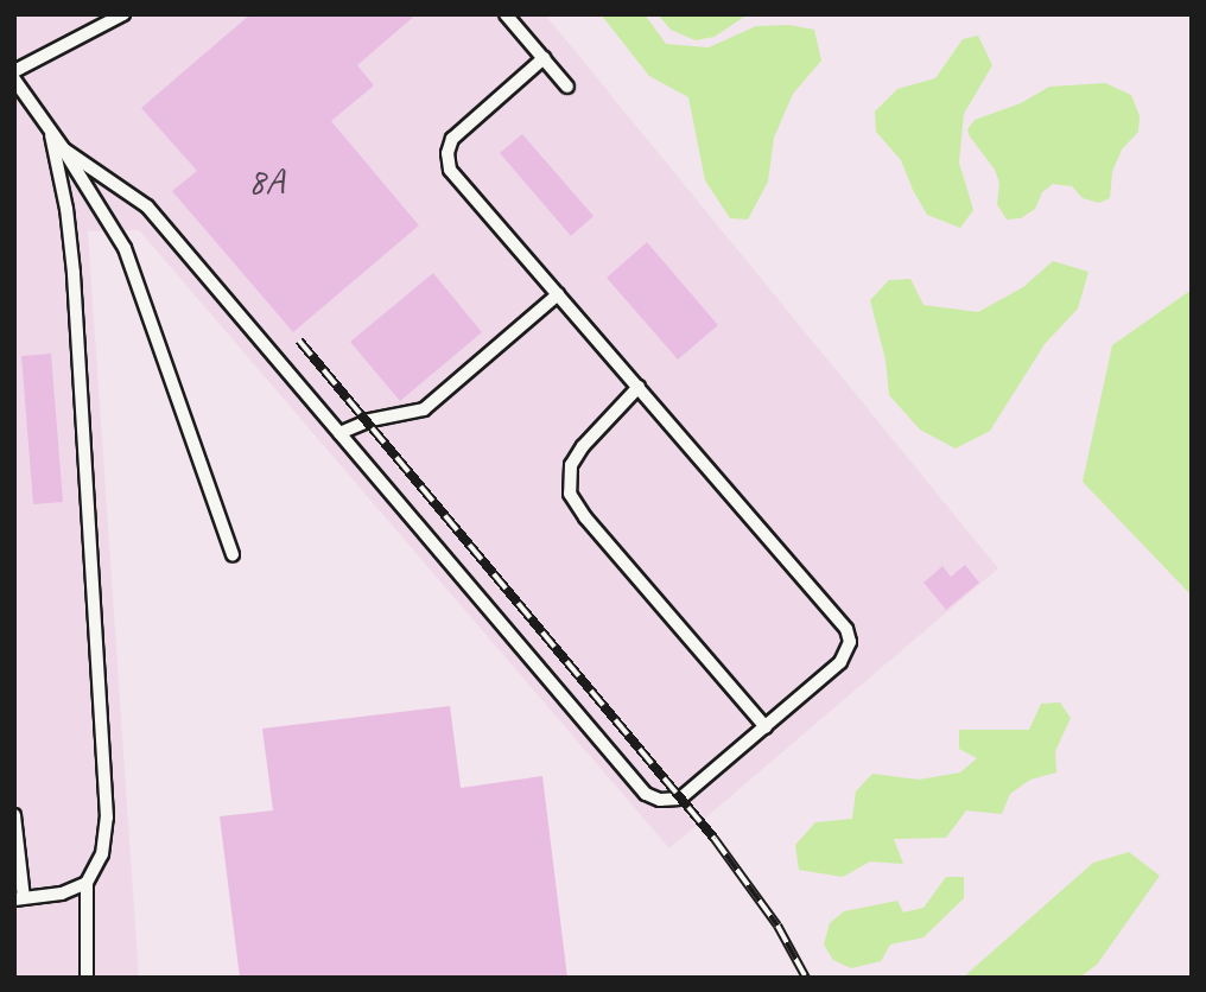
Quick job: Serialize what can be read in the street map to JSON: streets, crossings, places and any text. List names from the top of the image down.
{
  "house_numbers": ["8А"]
}
